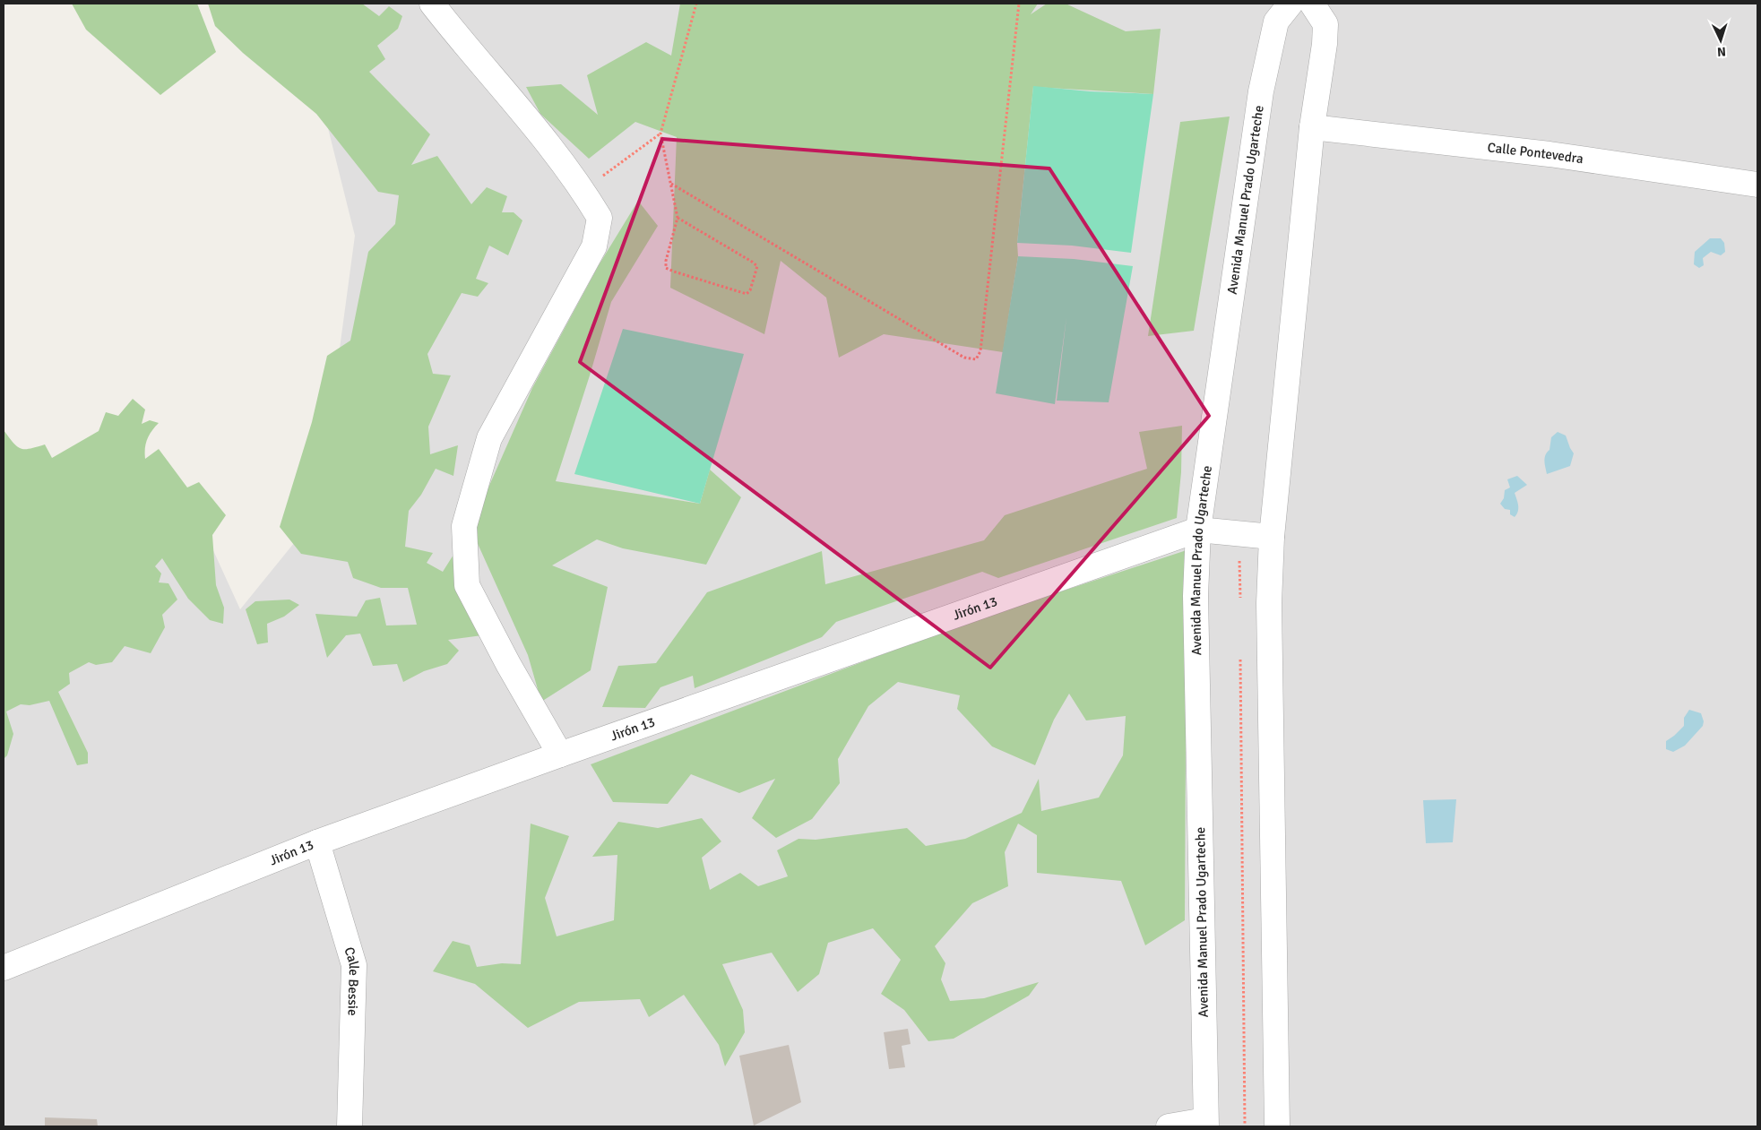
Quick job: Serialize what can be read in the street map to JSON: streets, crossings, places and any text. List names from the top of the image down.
{
  "streets": {
    "street": [
      "Calle Pontevedra",
      "Avenida Manuel Prado Ugarteche",
      "Jirón 13",
      "Calle Bessie"
    ]
  },
  "crossings": [
    ["Avenida Manuel Prado Ugarteche", "Jirón 13"],
    ["Jirón 13", "Calle Bessie"]
  ],
  "north": "bottom"
}
